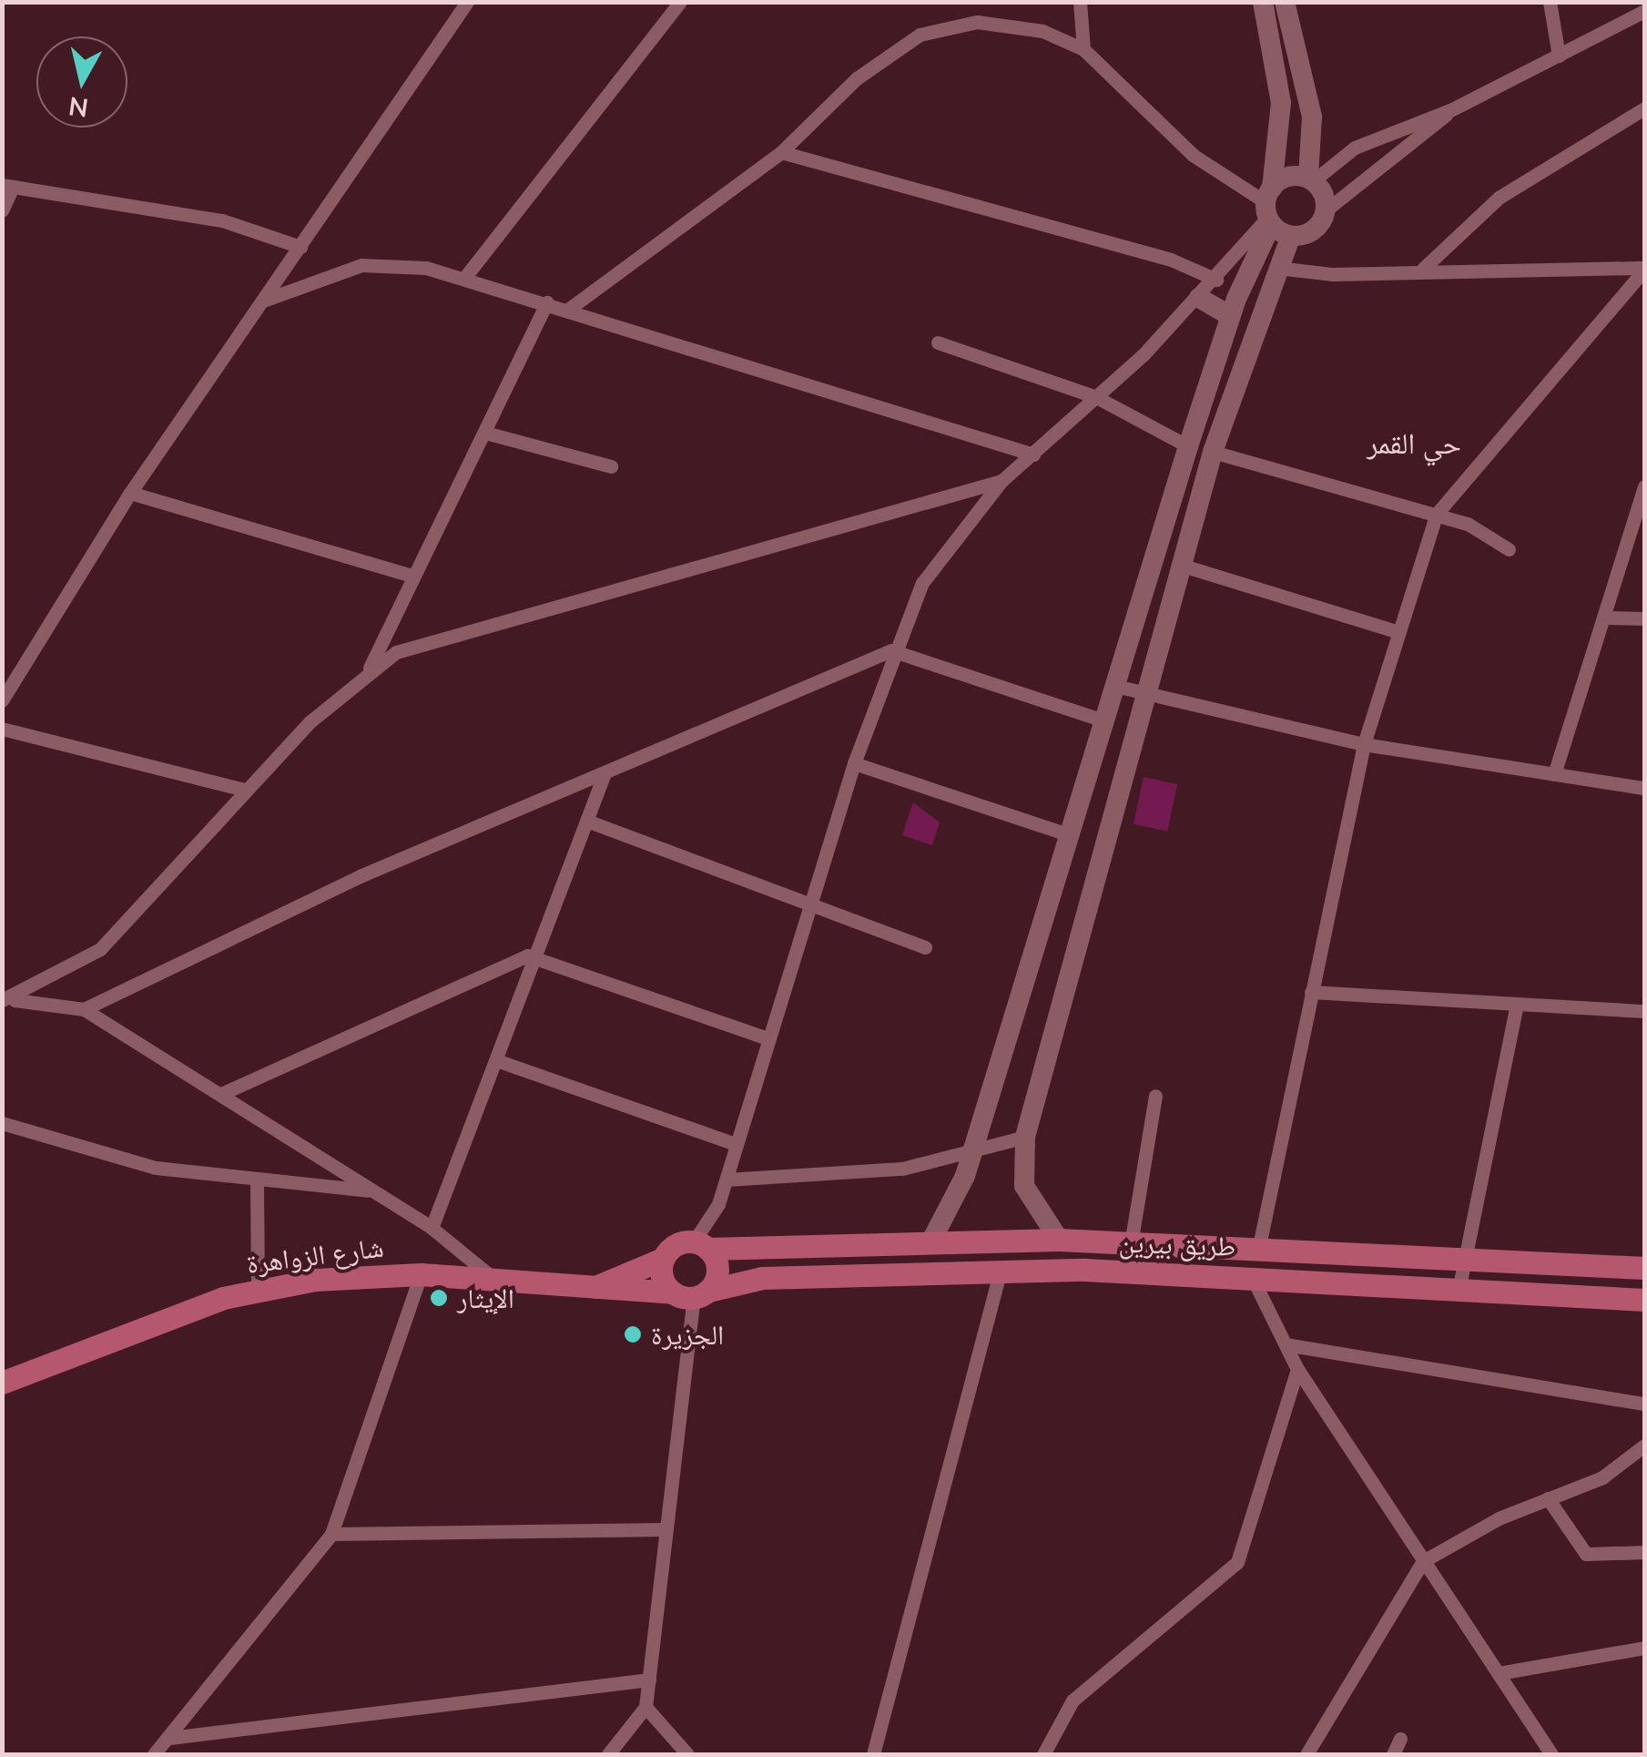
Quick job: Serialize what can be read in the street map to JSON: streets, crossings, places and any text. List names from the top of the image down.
{
  "streets": {
    "main road": ["طريق بيرين", "شارع الزواهرة"]
  },
  "crossings": [
    ["طريق بيرين", "شارع الزواهرة"]
  ],
  "districts": ["حي القمر"],
  "places": ["الإيثار", "الجزيرة"],
  "north": "bottom"
}
